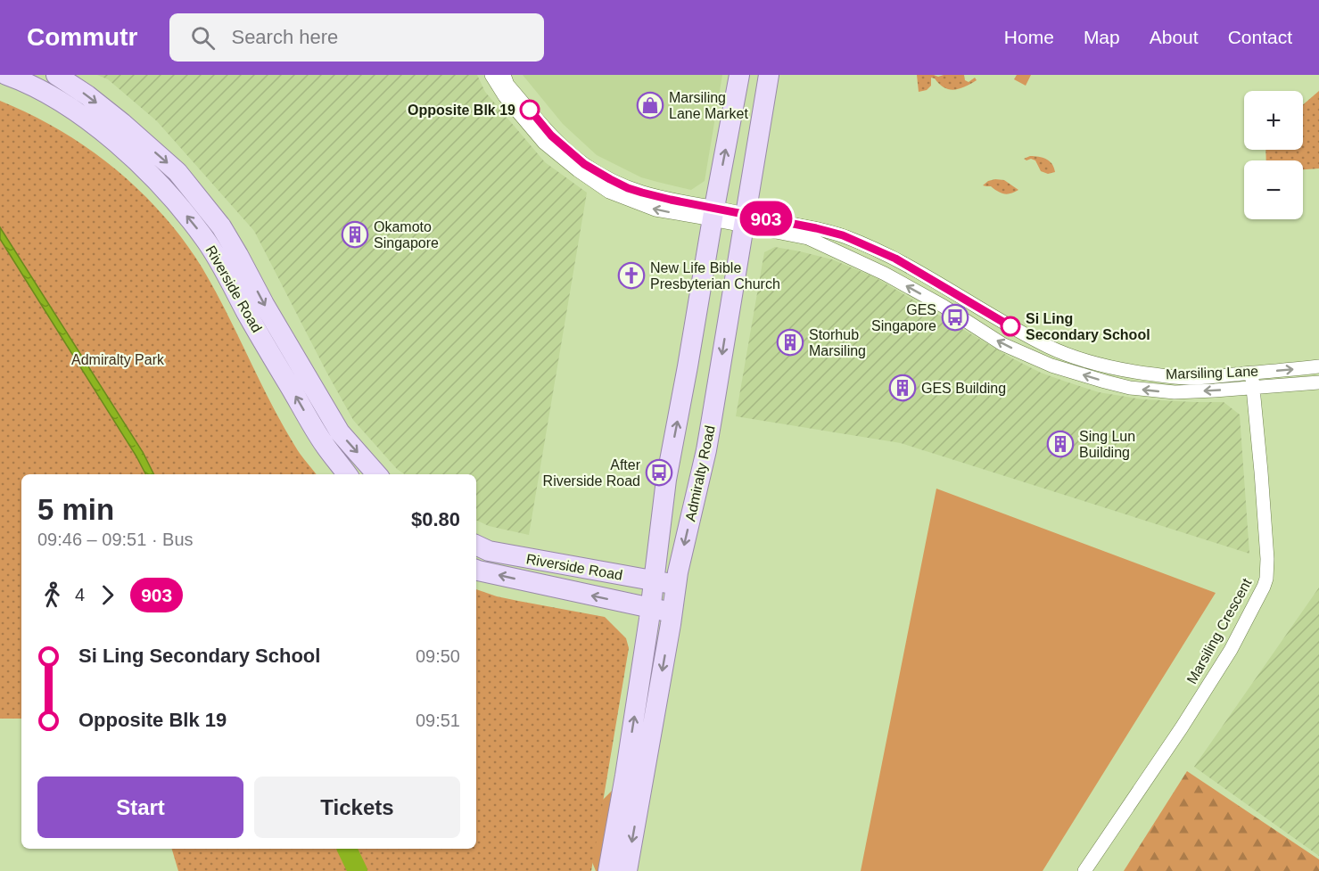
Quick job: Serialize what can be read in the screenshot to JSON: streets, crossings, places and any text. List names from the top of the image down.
{
  "streets": {
    "main road": ["Riverside Road", "Admiralty Road"],
    "street": ["Marsiling Lane", "Marsiling Crescent"]
  },
  "crossings": [
    ["Riverside Road", "Admiralty Road"],
    ["Marsiling Lane", "Admiralty Road"],
    ["Marsiling Lane", "Marsiling Crescent"]
  ],
  "parks": ["Admiralty Park"],
  "places": {
    "shop": ["Marsiling Lane Market"],
    "other": ["Opposite Blk 19", "Si Ling Secondary School"],
    "building": [
      "Okamoto Singapore",
      "Storhub Marsiling",
      "GES Building",
      "Sing Lun Building"
    ],
    "church": ["New Life Bible Presbyterian Church"],
    "bus stop": ["GES Singapore", "After Riverside Road"]
  },
  "lines": ["bus line 903"],
  "page": {
    "header": "Commutr",
    "search": "Search here",
    "nav": [
      "Home",
      "Map",
      "About",
      "Contact"
    ],
    "on_map": "903",
    "map_buttons": ["+", "−"],
    "heading": ["5 min", "09:46 – 09:51 · Bus", "$0.80"],
    "legs": ["4", "903"],
    "list": [
      {
        "name": "Si Ling Secondary School",
        "value": "09:50"
      },
      {
        "name": "Opposite Blk 19",
        "value": "09:51"
      }
    ],
    "buttons": ["Start", "Tickets"]
  }
}
